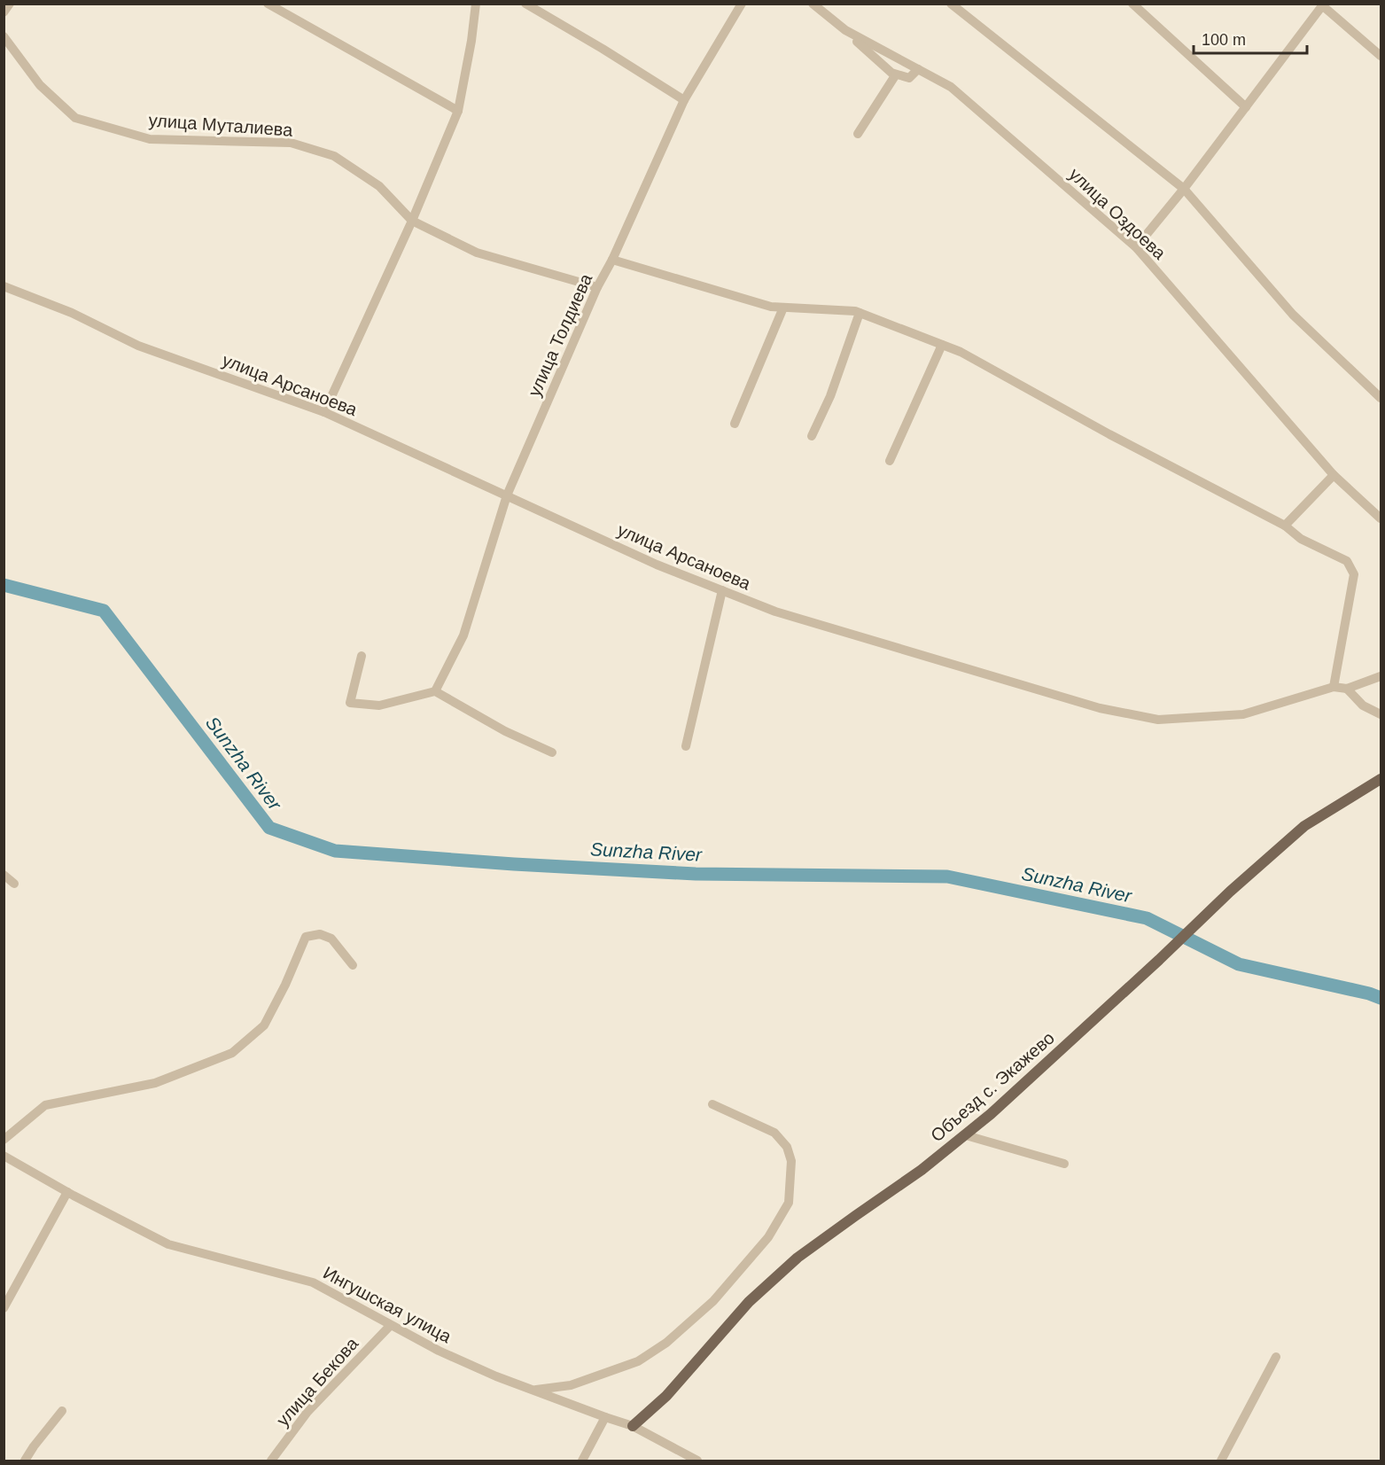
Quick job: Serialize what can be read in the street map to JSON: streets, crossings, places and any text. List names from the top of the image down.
{
  "streets": {
    "main road": ["Объезд с. Экажево"],
    "street": [
      "улица Муталиева",
      "улица Оздоева",
      "улица Толдиева",
      "улица Арсаноева",
      "Ингушская улица",
      "улица Бекова"
    ]
  },
  "crossings": [
    ["улица Муталиева", "улица Толдиева"],
    ["улица Толдиева", "улица Арсаноева"],
    ["Объезд с. Экажево", "Ингушская улица"],
    ["Ингушская улица", "улица Бекова"]
  ],
  "water": ["Sunzha River"],
  "scale_bar": "100 m"
}
